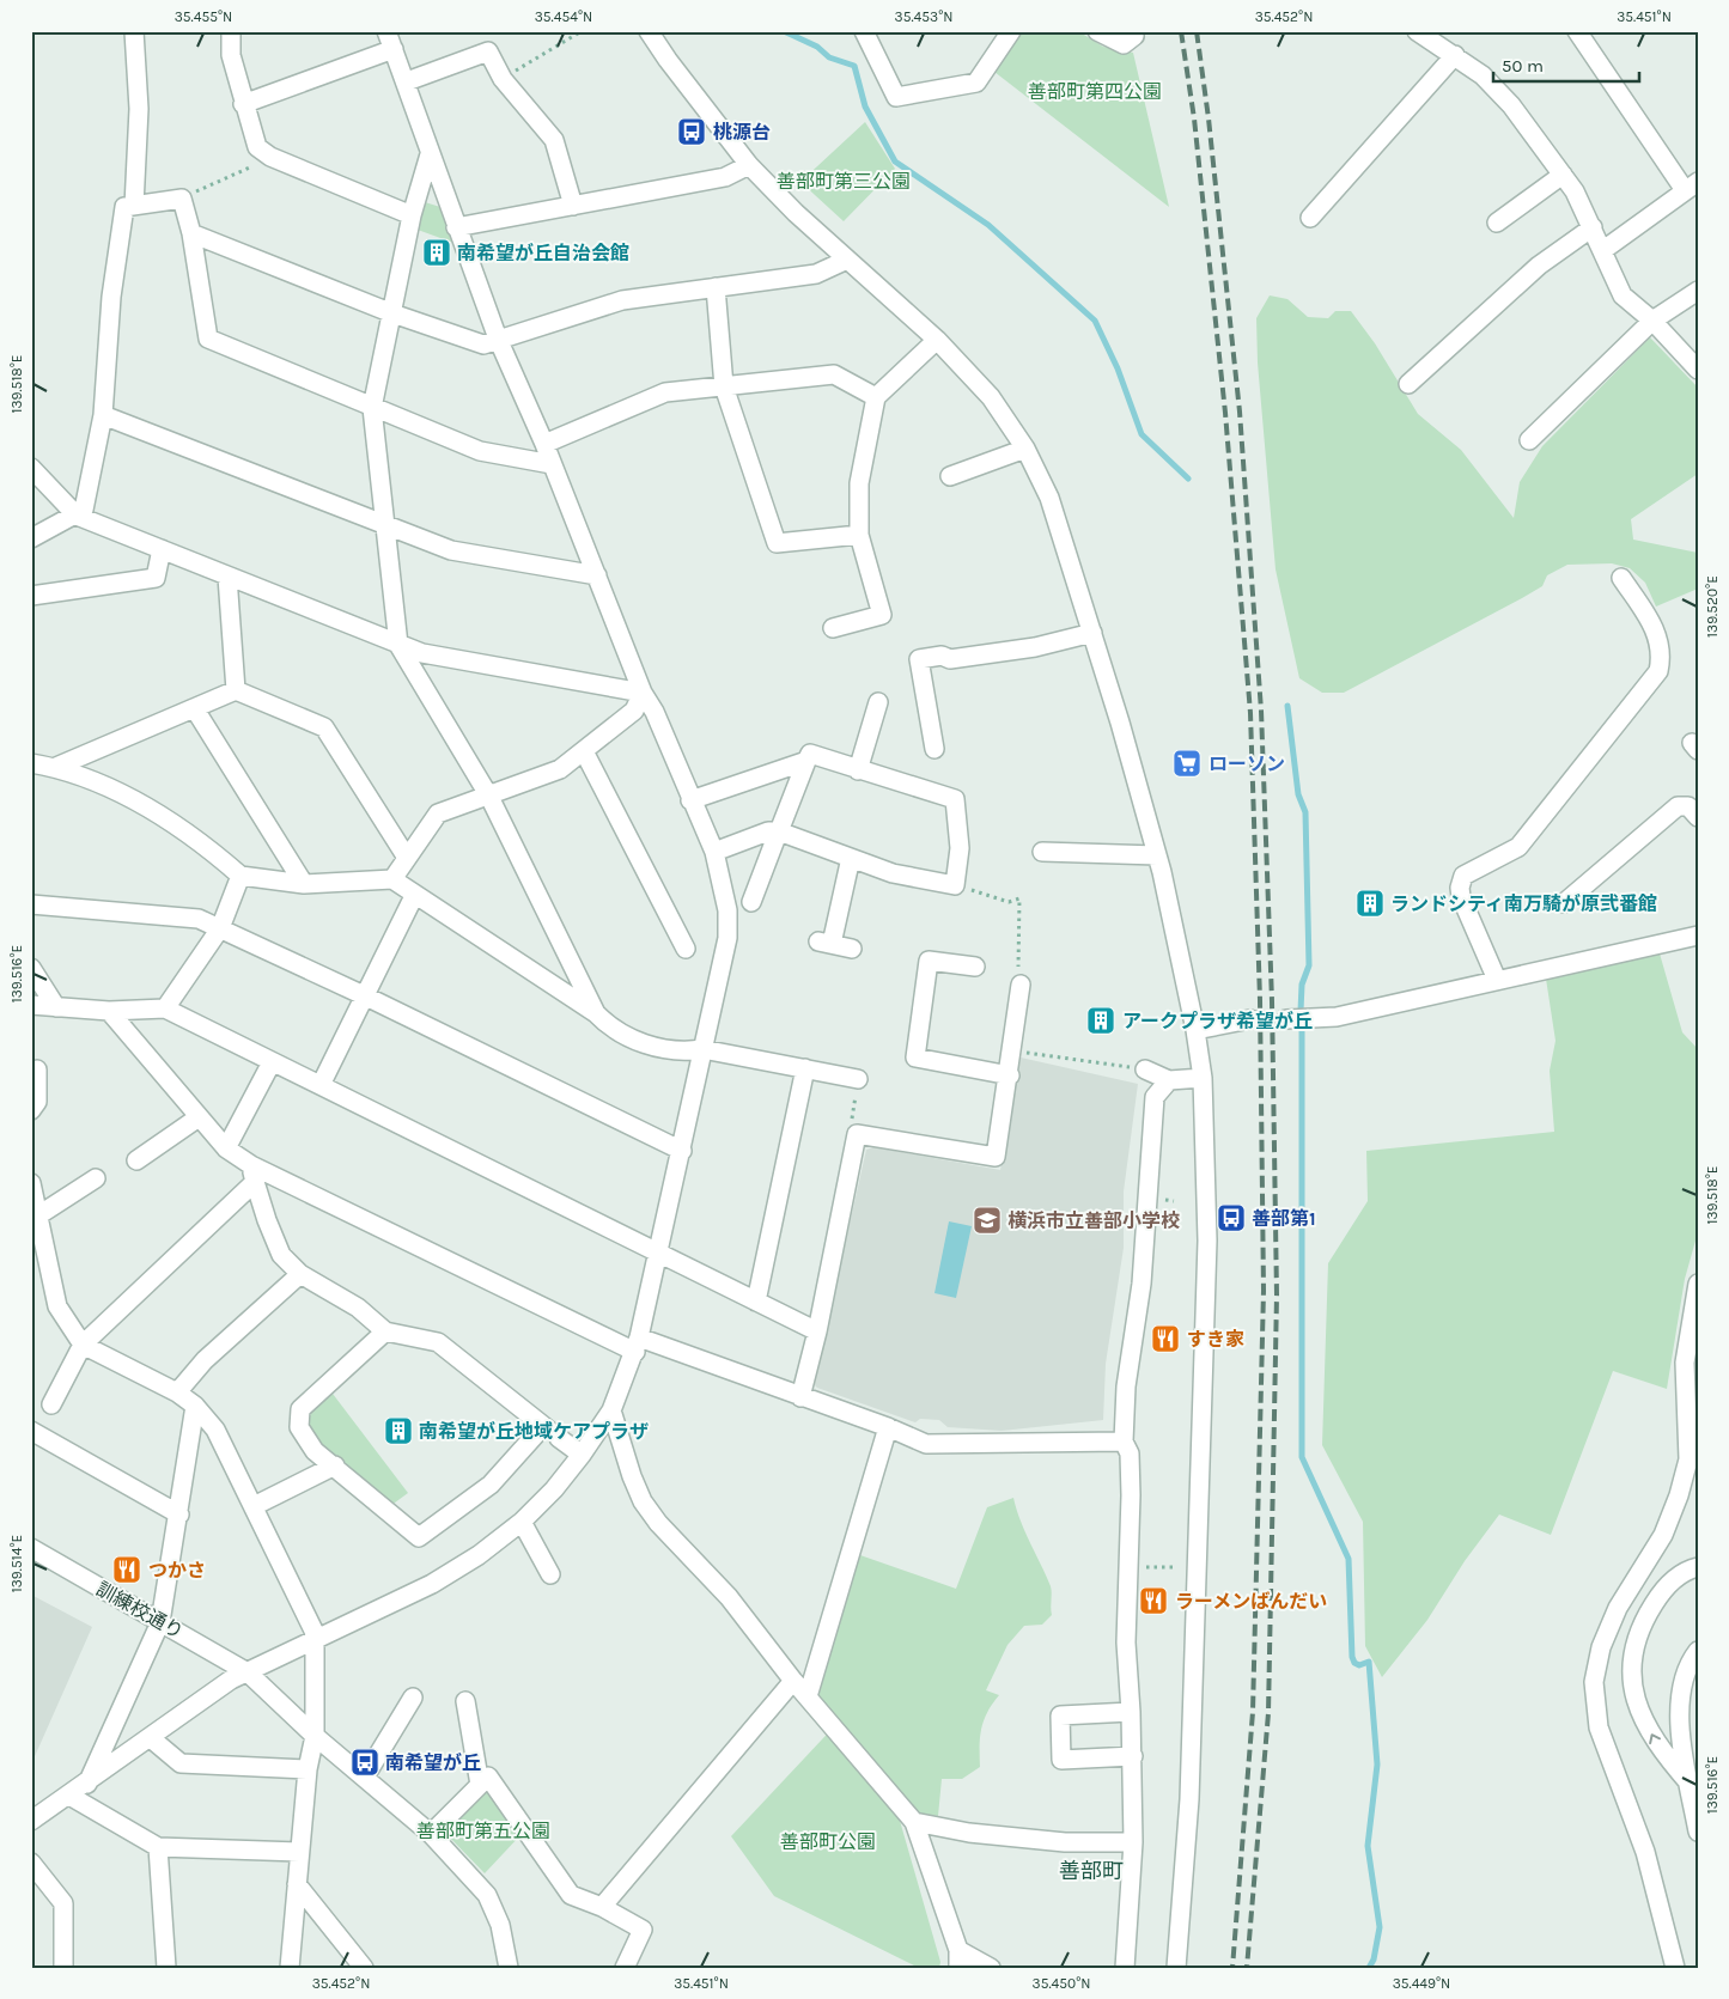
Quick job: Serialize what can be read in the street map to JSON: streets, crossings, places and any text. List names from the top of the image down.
{
  "streets": {
    "street": ["訓練校通り"]
  },
  "districts": ["善部町"],
  "parks": [
    "善部町第四公園",
    "善部町第三公園",
    "善部町第五公園",
    "善部町公園"
  ],
  "places": {
    "bus stop": ["桃源台", "善部第1", "南希望が丘"],
    "building": [
      "南希望が丘自治会館",
      "ランドシティ南万騎が原弐番館",
      "アークプラザ希望が丘",
      "南希望が丘地域ケアプラザ"
    ],
    "supermarket": ["ローソン"],
    "school or university": ["横浜市立善部小学校"],
    "restaurant": ["すき家", "つかさ", "ラーメンばんだい"]
  },
  "scale_bar": "50 m",
  "coordinates": [
    "35.455°N",
    "35.454°N",
    "35.453°N",
    "35.452°N",
    "35.451°N",
    "139.518°E",
    "139.520°E",
    "139.516°E",
    "139.514°E",
    "35.450°N",
    "35.449°N"
  ]
}
